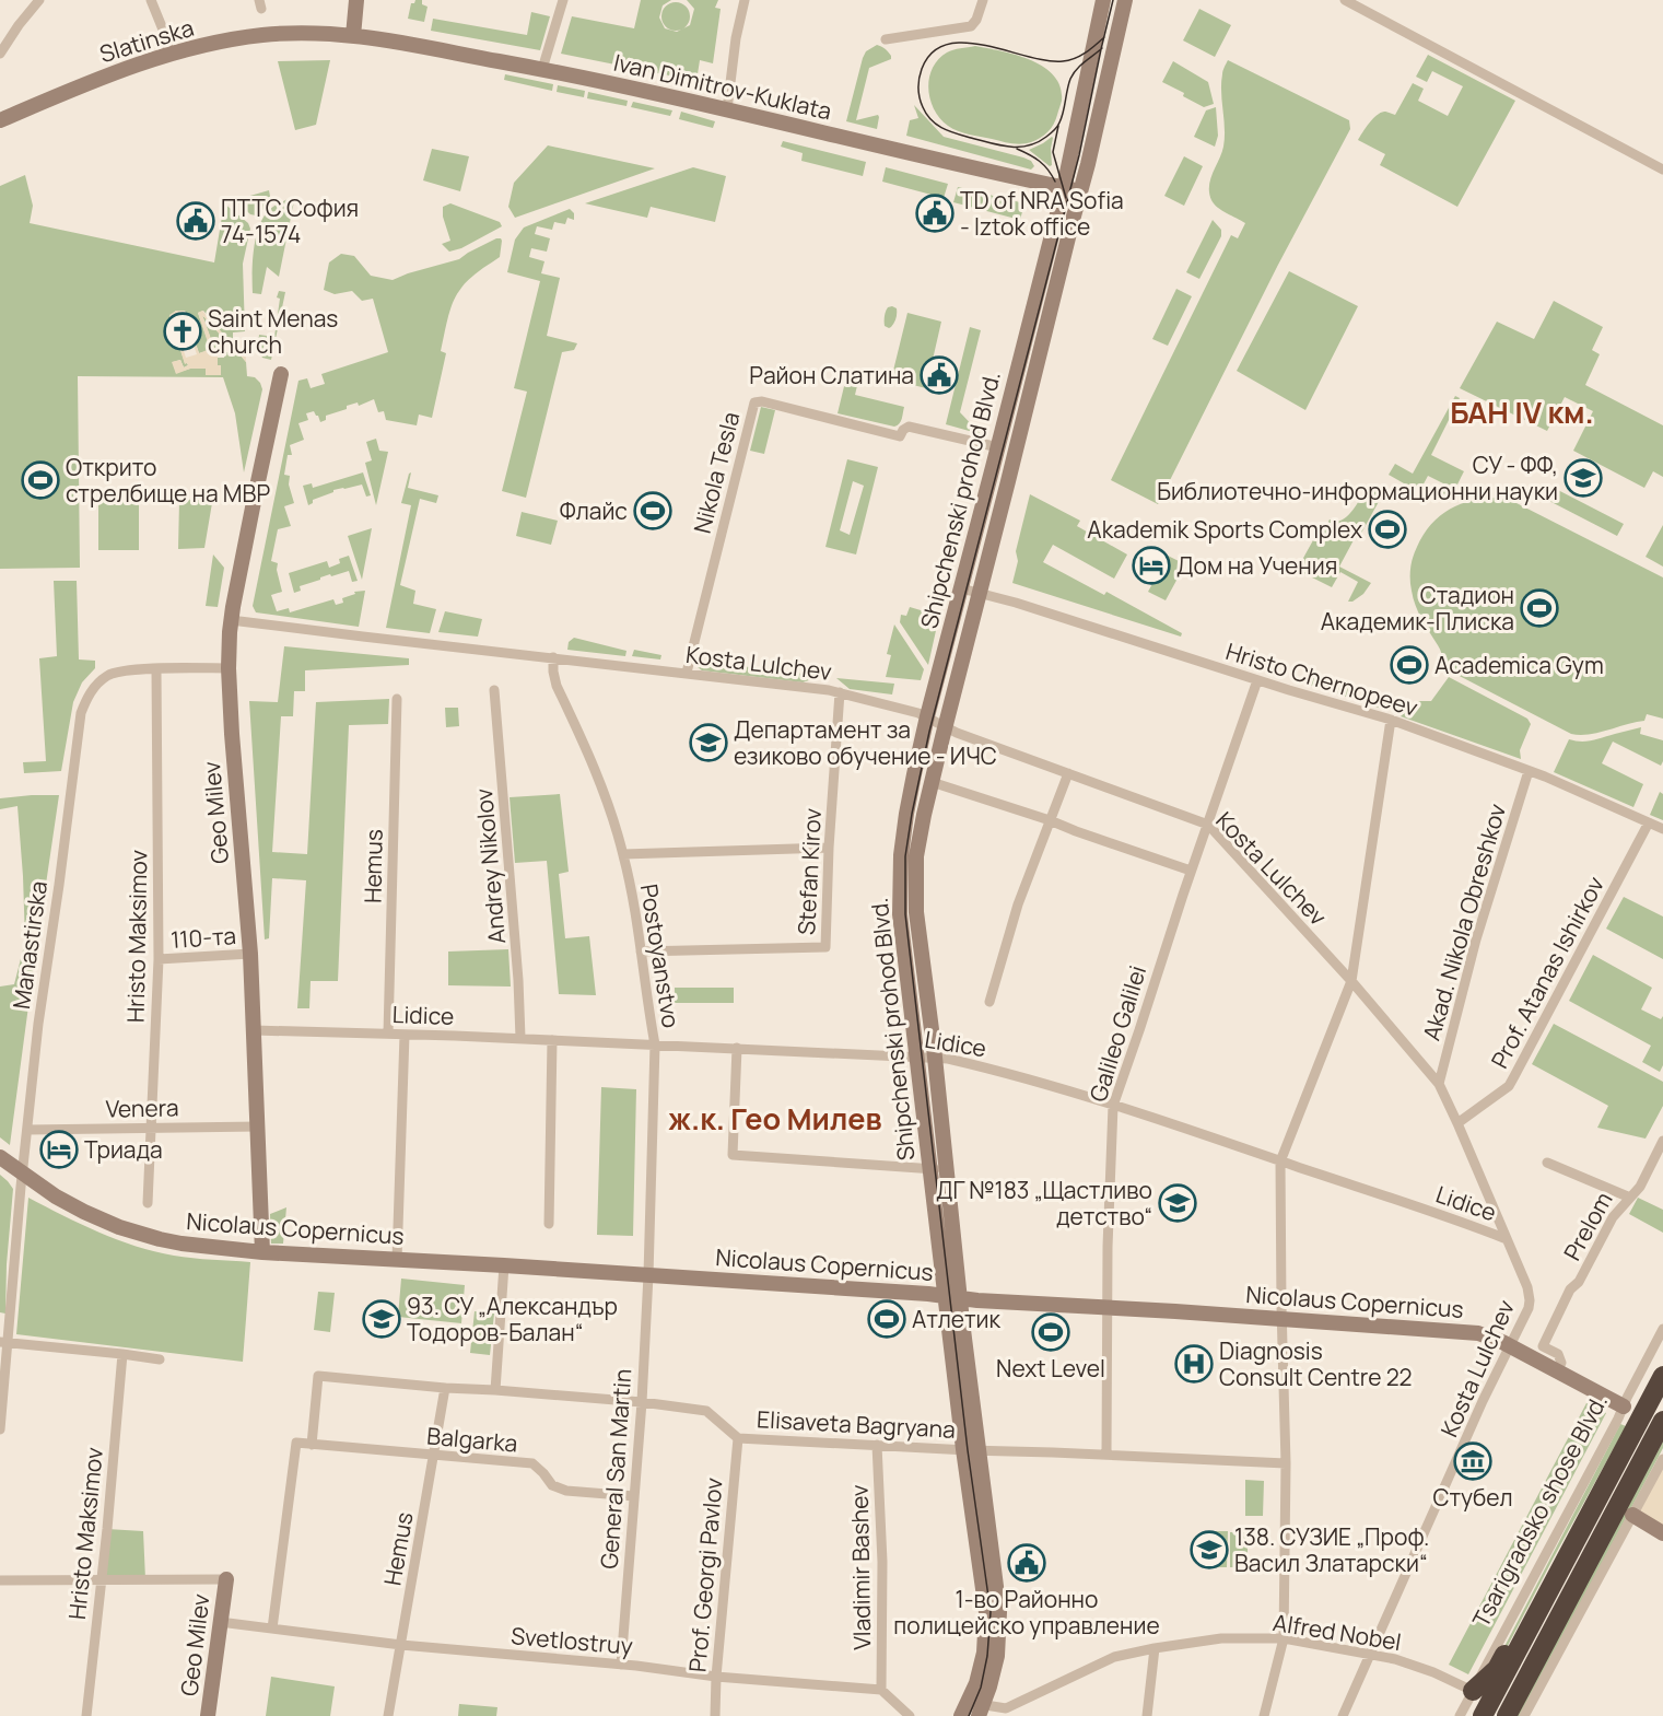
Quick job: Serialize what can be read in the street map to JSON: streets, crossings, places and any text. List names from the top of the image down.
{
  "streets": {
    "highway": ["Tsarigradsko shose Blvd."],
    "street": [
      "Slatinska",
      "Ivan Dimitrov-Kuklata",
      "Shipchenski prohod Blvd.",
      "Kosta Lulchev",
      "Hristo Chernopeev",
      "Geo Milev",
      "Hemus",
      "Andrey Nikolov",
      "Stefan Kirov",
      "Akad. Nikola Obreshkov",
      "Hristo Maksimov",
      "110-та",
      "Manastirska",
      "Postoyanstvo",
      "Prof. Atanas Ishirkov",
      "Lidice",
      "Galileo Galilei",
      "Venera",
      "Prelom",
      "Nicolaus Copernicus",
      "Elisaveta Bagryana",
      "Balgarka",
      "General San Martin",
      "Vladimir Bashev",
      "Prof. Georgi Pavlov",
      "Alfred Nobel",
      "Svetlostruy"
    ]
  },
  "crossings": [
    ["Slatinska", "Ivan Dimitrov-Kuklata"],
    ["Ivan Dimitrov-Kuklata", "Shipchenski prohod Blvd."],
    ["Shipchenski prohod Blvd.", "Kosta Lulchev"],
    ["Shipchenski prohod Blvd.", "Hristo Chernopeev"],
    ["Shipchenski prohod Blvd.", "Lidice"],
    ["Shipchenski prohod Blvd.", "Nicolaus Copernicus"],
    ["Shipchenski prohod Blvd.", "Elisaveta Bagryana"],
    ["Shipchenski prohod Blvd.", "Alfred Nobel"],
    ["Kosta Lulchev", "Geo Milev"],
    ["Kosta Lulchev", "Stefan Kirov"],
    ["Kosta Lulchev", "Akad. Nikola Obreshkov"],
    ["Kosta Lulchev", "Postoyanstvo"],
    ["Kosta Lulchev", "Prof. Atanas Ishirkov"],
    ["Kosta Lulchev", "Lidice"],
    ["Kosta Lulchev", "Galileo Galilei"],
    ["Kosta Lulchev", "Nicolaus Copernicus"],
    ["Kosta Lulchev", "Alfred Nobel"],
    ["Hristo Chernopeev", "Akad. Nikola Obreshkov"],
    ["Hristo Chernopeev", "Prof. Atanas Ishirkov"],
    ["Hristo Chernopeev", "Galileo Galilei"],
    ["Geo Milev", "110-та"],
    ["Geo Milev", "Manastirska"],
    ["Geo Milev", "Lidice"],
    ["Geo Milev", "Venera"],
    ["Geo Milev", "Nicolaus Copernicus"],
    ["Geo Milev", "Svetlostruy"],
    ["Hemus", "Lidice"],
    ["Hemus", "Elisaveta Bagryana"],
    ["Hemus", "Balgarka"],
    ["Hemus", "Svetlostruy"],
    ["Andrey Nikolov", "Lidice"],
    ["Stefan Kirov", "Postoyanstvo"],
    ["Hristo Maksimov", "110-та"],
    ["Hristo Maksimov", "Manastirska"],
    ["Hristo Maksimov", "Venera"],
    ["Manastirska", "Venera"],
    ["Manastirska", "Nicolaus Copernicus"],
    ["Postoyanstvo", "Lidice"],
    ["Postoyanstvo", "Nicolaus Copernicus"],
    ["Postoyanstvo", "General San Martin"],
    ["Lidice", "Galileo Galilei"],
    ["Galileo Galilei", "Nicolaus Copernicus"],
    ["Galileo Galilei", "Elisaveta Bagryana"],
    ["Prelom", "Nicolaus Copernicus"],
    ["Nicolaus Copernicus", "General San Martin"],
    ["Nicolaus Copernicus", "Tsarigradsko shose Blvd."],
    ["Elisaveta Bagryana", "Balgarka"],
    ["Elisaveta Bagryana", "General San Martin"],
    ["Elisaveta Bagryana", "Vladimir Bashev"],
    ["Elisaveta Bagryana", "Prof. Georgi Pavlov"],
    ["Balgarka", "General San Martin"],
    ["Balgarka", "Svetlostruy"],
    ["General San Martin", "Svetlostruy"],
    ["Tsarigradsko shose Blvd.", "Alfred Nobel"],
    ["Vladimir Bashev", "Svetlostruy"],
    ["Prof. Georgi Pavlov", "Svetlostruy"]
  ],
  "districts": ["БАН IV км.", "ж.к. Гео Милев"],
  "places": {
    "public building": [
      "TD of NRA Sofia - Iztok office",
      "ПТТС София 74-1574",
      "Район Слатина",
      "1-во Районно полицейско управление"
    ],
    "church": ["Saint Menas church"],
    "school or university": [
      "СУ - ФФ, Библиотечно-информационни науки",
      "Департамент за езиково обучение - ИЧС",
      "ДГ №183 „Щастливо детство“",
      "93. СУ „Александър Тодоров-Балан“",
      "138. СУЗИЕ „Проф. Васил Златарски“"
    ],
    "sports": [
      "Открито стрелбище на МВР",
      "Флайс",
      "Akademik Sports Complex",
      "Стадион Академик-Плиска",
      "Academica Gym",
      "Атлетик",
      "Next Level"
    ],
    "hotel": ["Дом на Учения", "Триада"],
    "hospital": ["Diagnosis Consult Centre 22"],
    "museum": ["Стубел"]
  }
}
